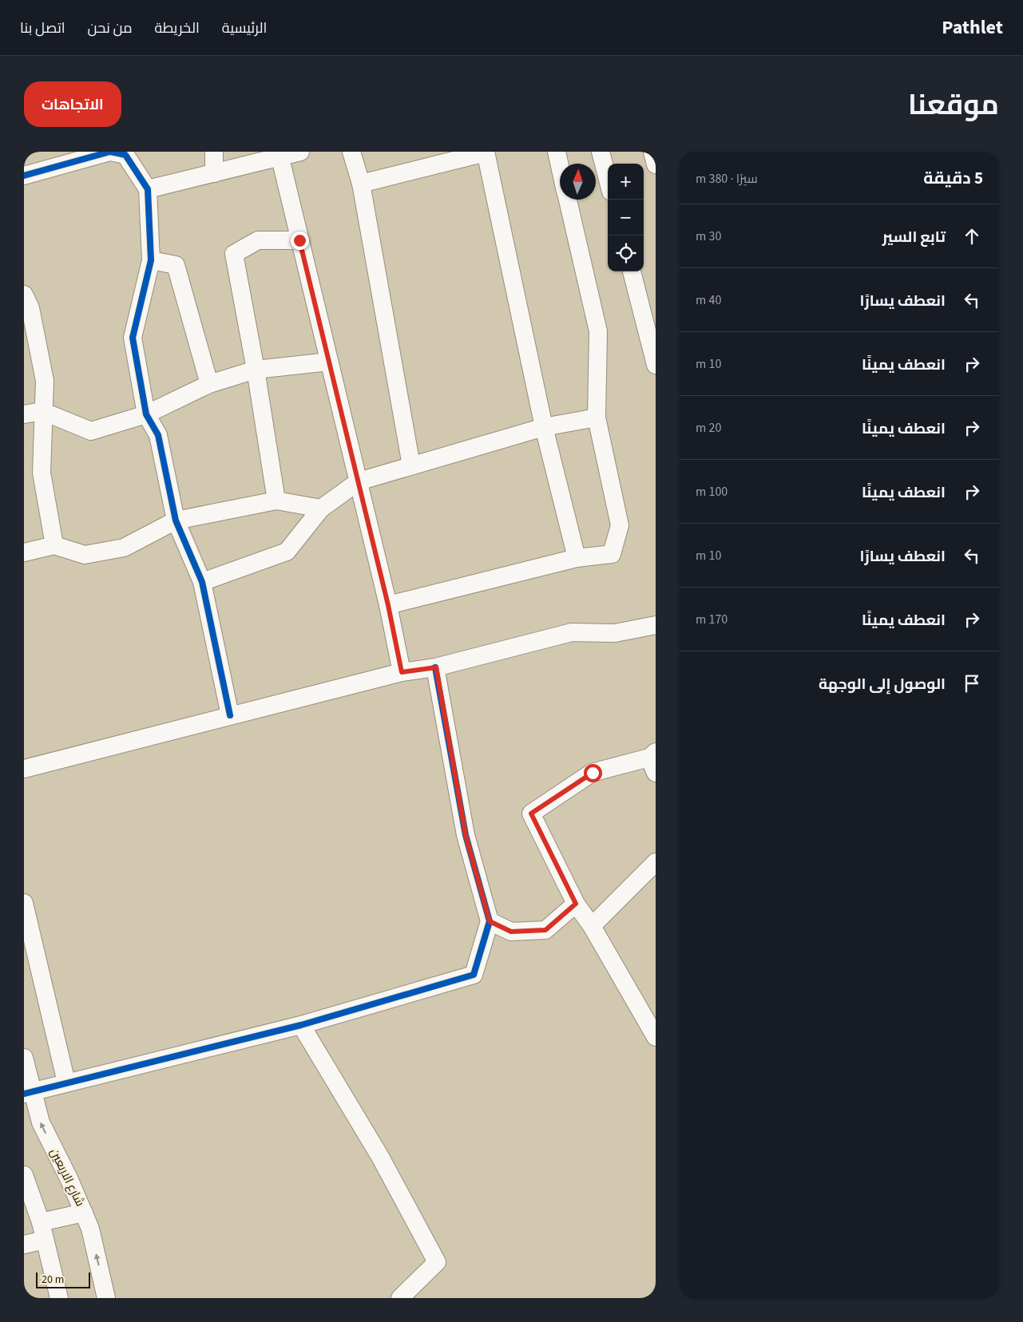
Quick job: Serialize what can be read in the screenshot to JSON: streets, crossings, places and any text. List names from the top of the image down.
{
  "streets": {
    "street": ["شارع الاربعين"]
  },
  "scale_bar": "20 m",
  "north": "top",
  "page": {
    "header": "Pathlet",
    "nav": [
      "الرئيسية",
      "الخريطة",
      "من نحن",
      "اتصل بنا"
    ],
    "title": "موقعنا",
    "buttons": "الاتجاهات",
    "heading": ["5 دقيقة", "سيرًا · 380 m"],
    "map_buttons": ["+", "−"],
    "list": [
      ["تابع السير", "30 m"],
      ["انعطف يسارًا", "40 m"],
      ["انعطف يمينًا", "10 m"],
      ["انعطف يمينًا", "20 m"],
      ["انعطف يمينًا", "100 m"],
      ["انعطف يسارًا", "10 m"],
      ["انعطف يمينًا", "170 m"],
      "الوصول إلى الوجهة"
    ],
    "scale": "20 m"
  }
}
